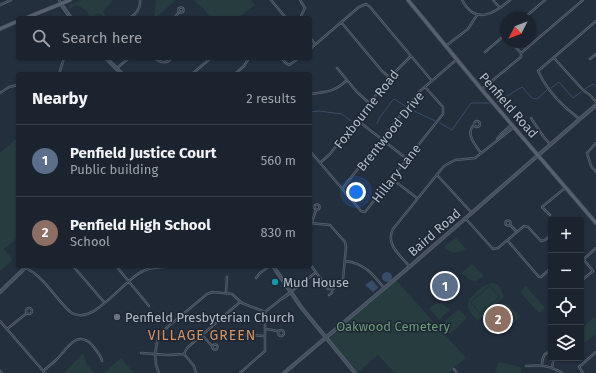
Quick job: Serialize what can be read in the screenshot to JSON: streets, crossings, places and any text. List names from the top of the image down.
{
  "streets": {
    "main road": ["Penfield Road"],
    "street": [
      "Foxbourne Road",
      "Brentwood Drive",
      "Hillary Lane",
      "Baird Road"
    ]
  },
  "crossings": [
    ["Penfield Road", "Brentwood Drive"],
    ["Penfield Road", "Baird Road"],
    ["Foxbourne Road", "Hillary Lane"],
    ["Brentwood Drive", "Hillary Lane"]
  ],
  "districts": ["VILLAGE GREEN"],
  "parks": ["Oakwood Cemetery"],
  "places": ["Mud House", "Penfield Presbyterian Church"],
  "north": "bottom left",
  "page": {
    "search": "Search here",
    "heading": ["Nearby", "2 results"],
    "list": [
      {
        "mark": "1",
        "name": "Penfield Justice Court",
        "note": "Public building",
        "value": "560 m"
      },
      {
        "mark": "2",
        "name": "Penfield High School",
        "note": "School",
        "value": "830 m"
      }
    ],
    "map_buttons": ["+", "−"],
    "pins": ["1", "2"]
  }
}
